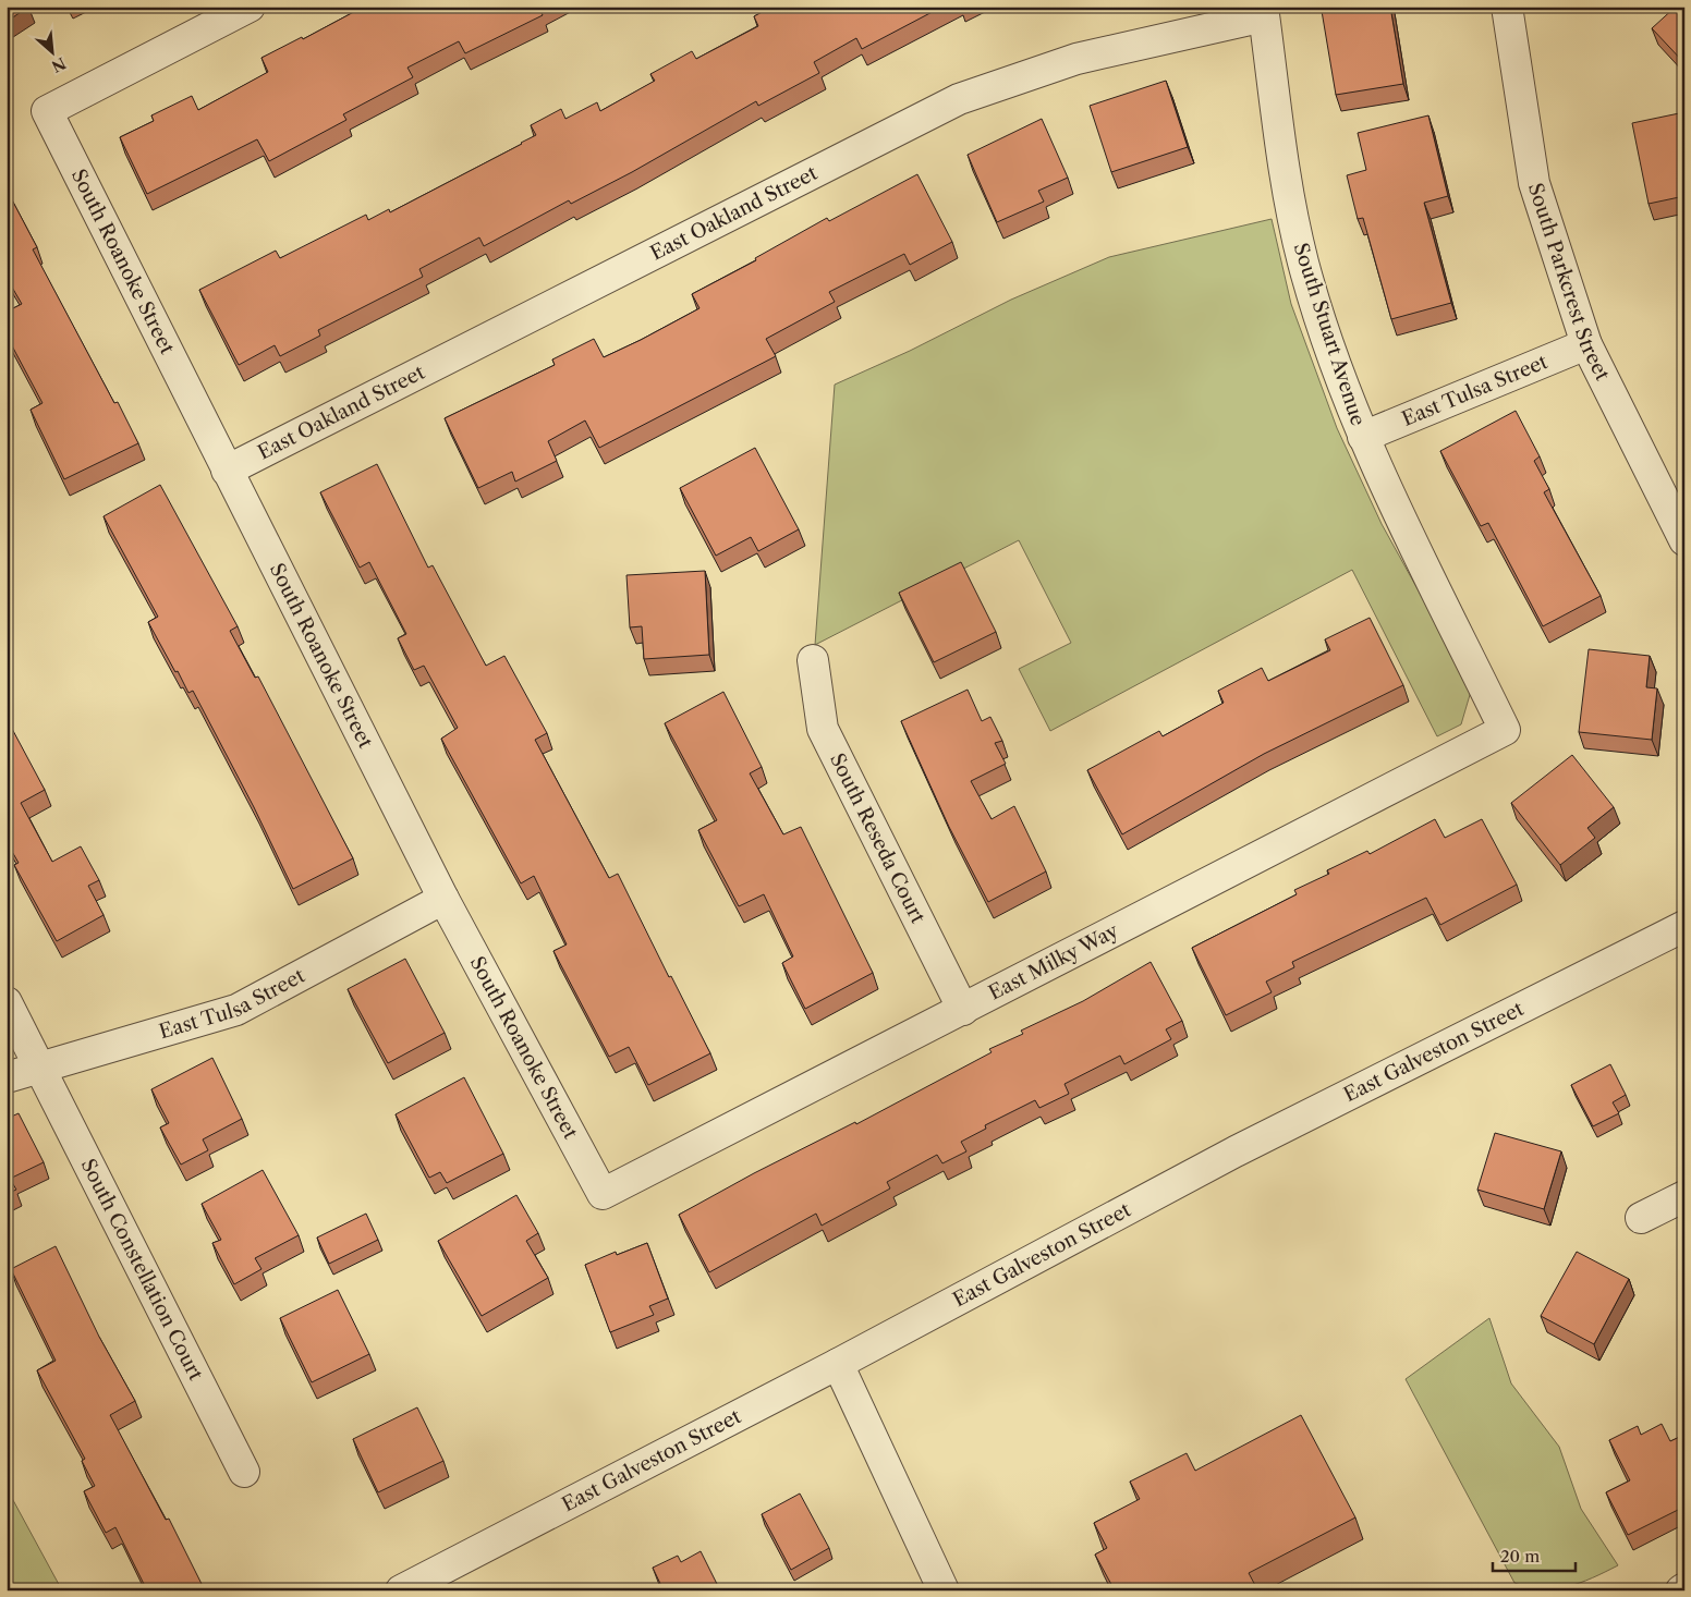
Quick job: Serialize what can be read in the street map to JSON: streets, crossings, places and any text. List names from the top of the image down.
{
  "streets": {
    "street": [
      "East Oakland Street",
      "South Roanoke Street",
      "South Parkcrest Street",
      "South Stuart Avenue",
      "East Tulsa Street",
      "South Reseda Court",
      "East Milky Way",
      "East Galveston Street",
      "South Constellation Court"
    ]
  },
  "crossings": [
    ["East Oakland Street", "South Roanoke Street"],
    ["East Oakland Street", "South Stuart Avenue"],
    ["South Roanoke Street", "East Tulsa Street"],
    ["South Roanoke Street", "East Milky Way"],
    ["South Parkcrest Street", "East Tulsa Street"],
    ["South Stuart Avenue", "East Tulsa Street"],
    ["South Stuart Avenue", "East Milky Way"],
    ["East Tulsa Street", "South Constellation Court"],
    ["South Reseda Court", "East Milky Way"]
  ],
  "scale_bar": "20 m",
  "north": "bottom right"
}
